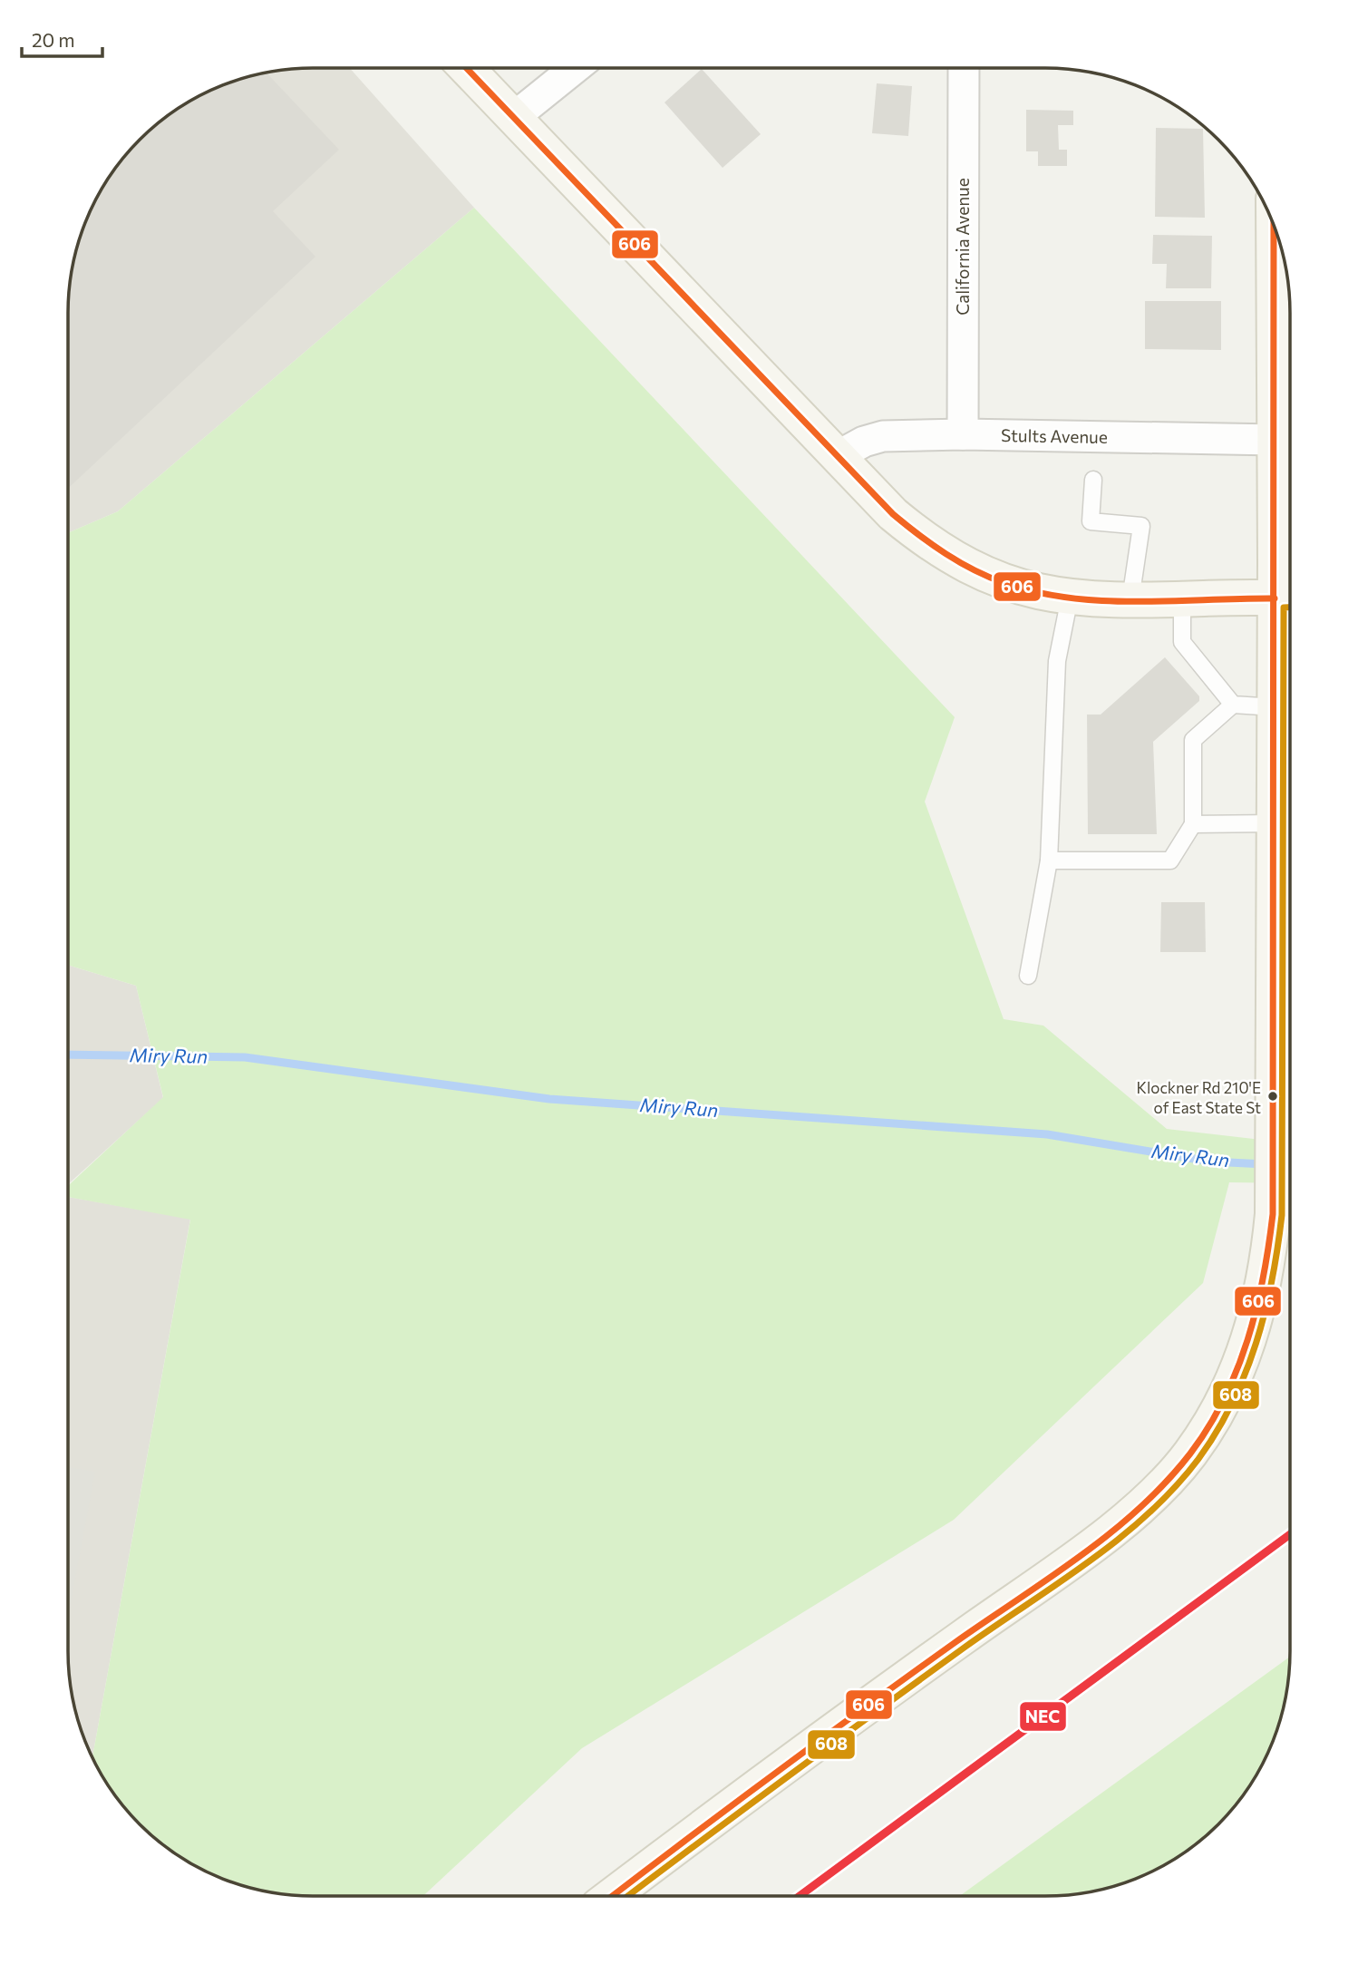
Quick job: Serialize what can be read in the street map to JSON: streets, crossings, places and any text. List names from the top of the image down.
{
  "streets": {
    "street": ["California Avenue", "Stults Avenue"]
  },
  "crossings": [
    ["California Avenue", "Stults Avenue"]
  ],
  "water": ["Miry Run"],
  "places": ["Klockner Rd 210'E of East State St"],
  "lines": ["transit line 606", "transit line 608", "transit line NEC"],
  "scale_bar": "20 m"
}
